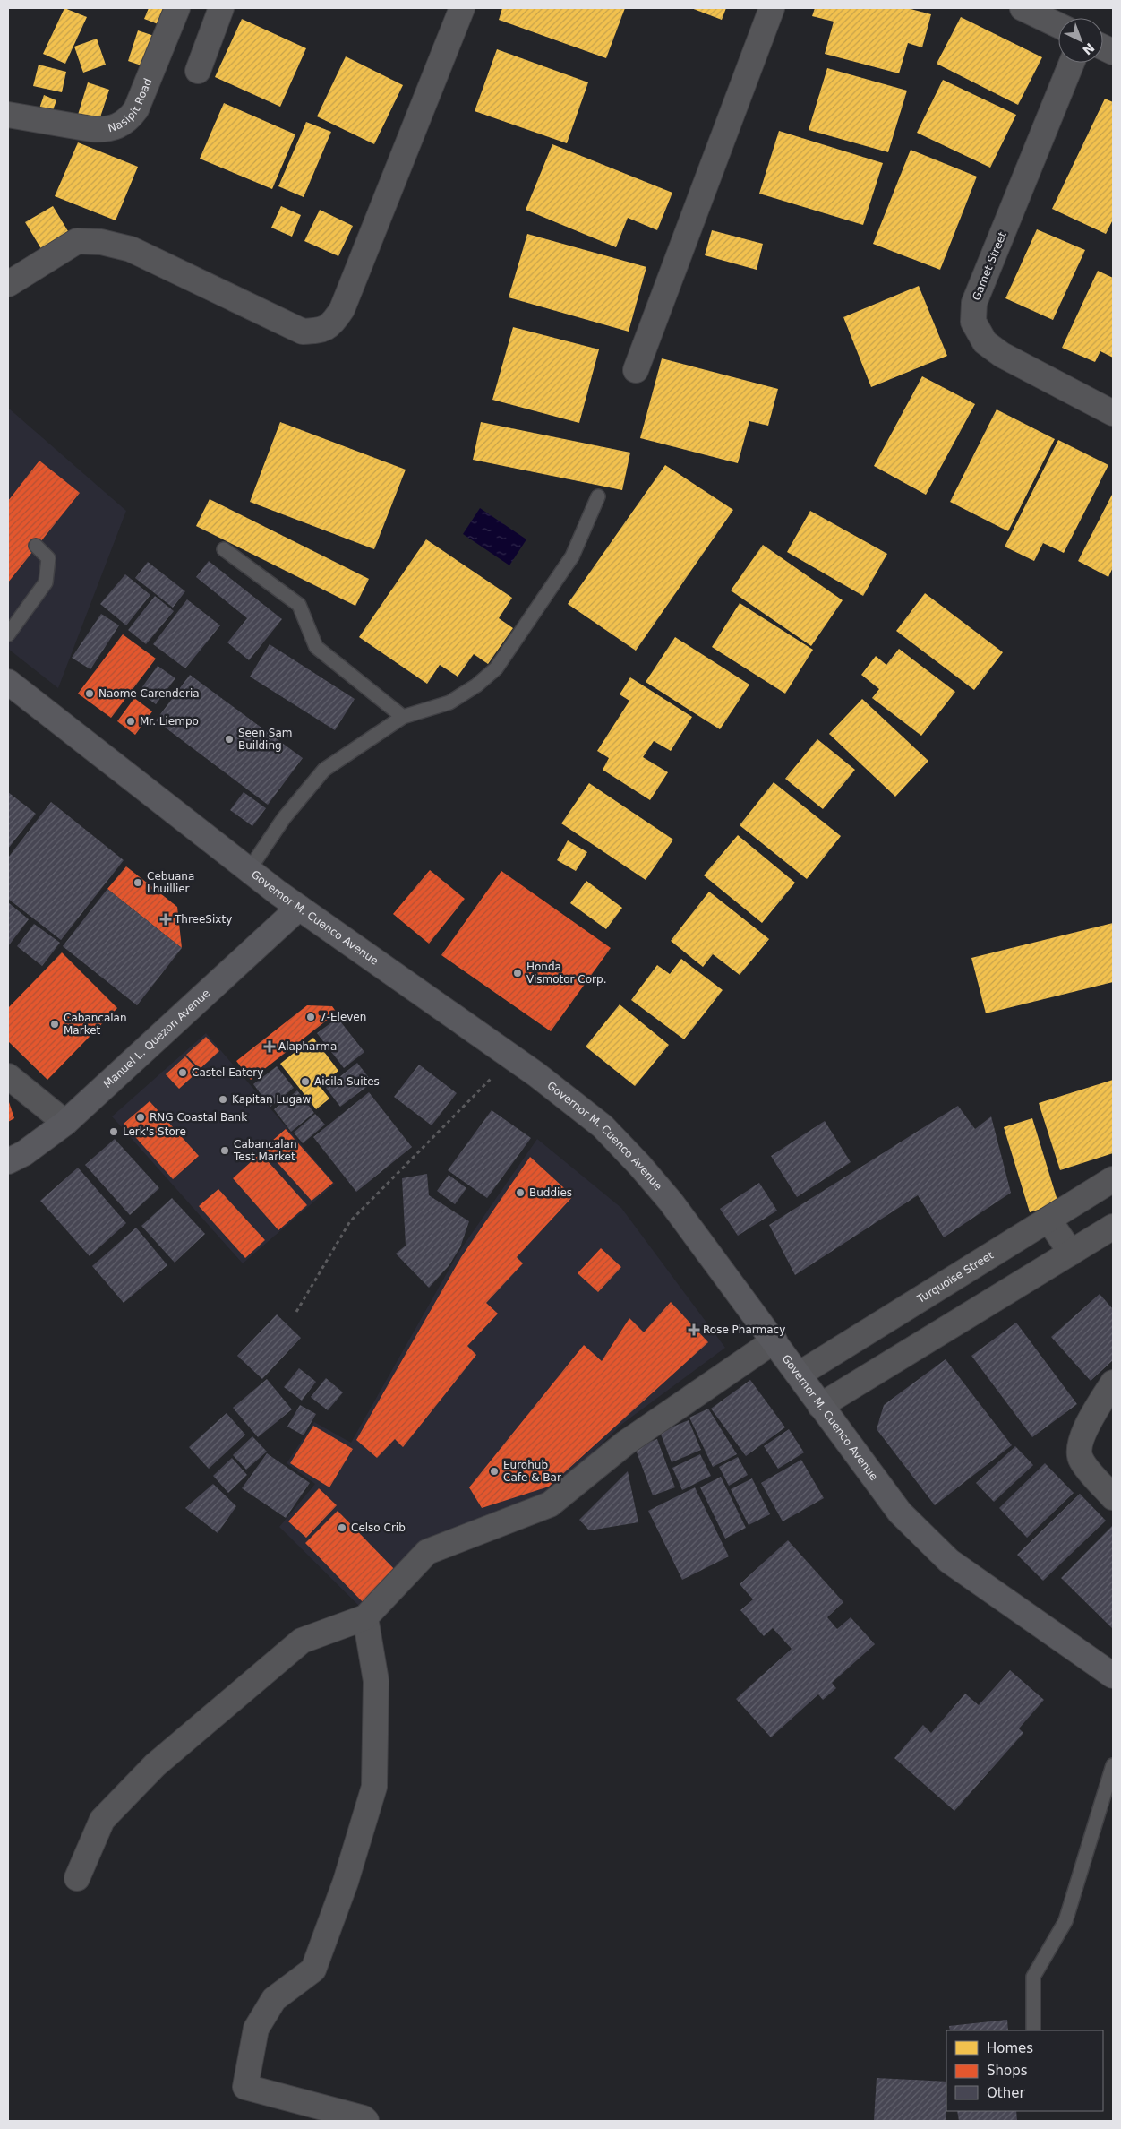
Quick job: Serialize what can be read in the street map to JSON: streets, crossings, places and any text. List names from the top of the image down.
{
  "streets": {
    "main road": ["Governor M. Cuenco Avenue", "Manuel L. Quezon Avenue"],
    "street": ["Nasipit Road", "Garnet Street", "Turquoise Street"]
  },
  "crossings": [
    ["Governor M. Cuenco Avenue", "Manuel L. Quezon Avenue"],
    ["Governor M. Cuenco Avenue", "Turquoise Street"]
  ],
  "places": {
    "other": [
      "Naome Carenderia",
      "Mr. Liempo",
      "Seen Sam Building",
      "Cebuana Lhuillier",
      "Honda Vismotor Corp.",
      "7-Eleven",
      "Cabancalan Market",
      "Castel Eatery",
      "Aicila Suites",
      "Kapitan Lugaw",
      "RNG Coastal Bank",
      "Lerk's Store",
      "Cabancalan Test Market",
      "Buddies",
      "Eurohub Cafe & Bar",
      "Celso Crib"
    ],
    "health": ["ThreeSixty", "Alapharma", "Rose Pharmacy"]
  },
  "legend": ["Homes", "Shops", "Other"],
  "north": "bottom right"
}
